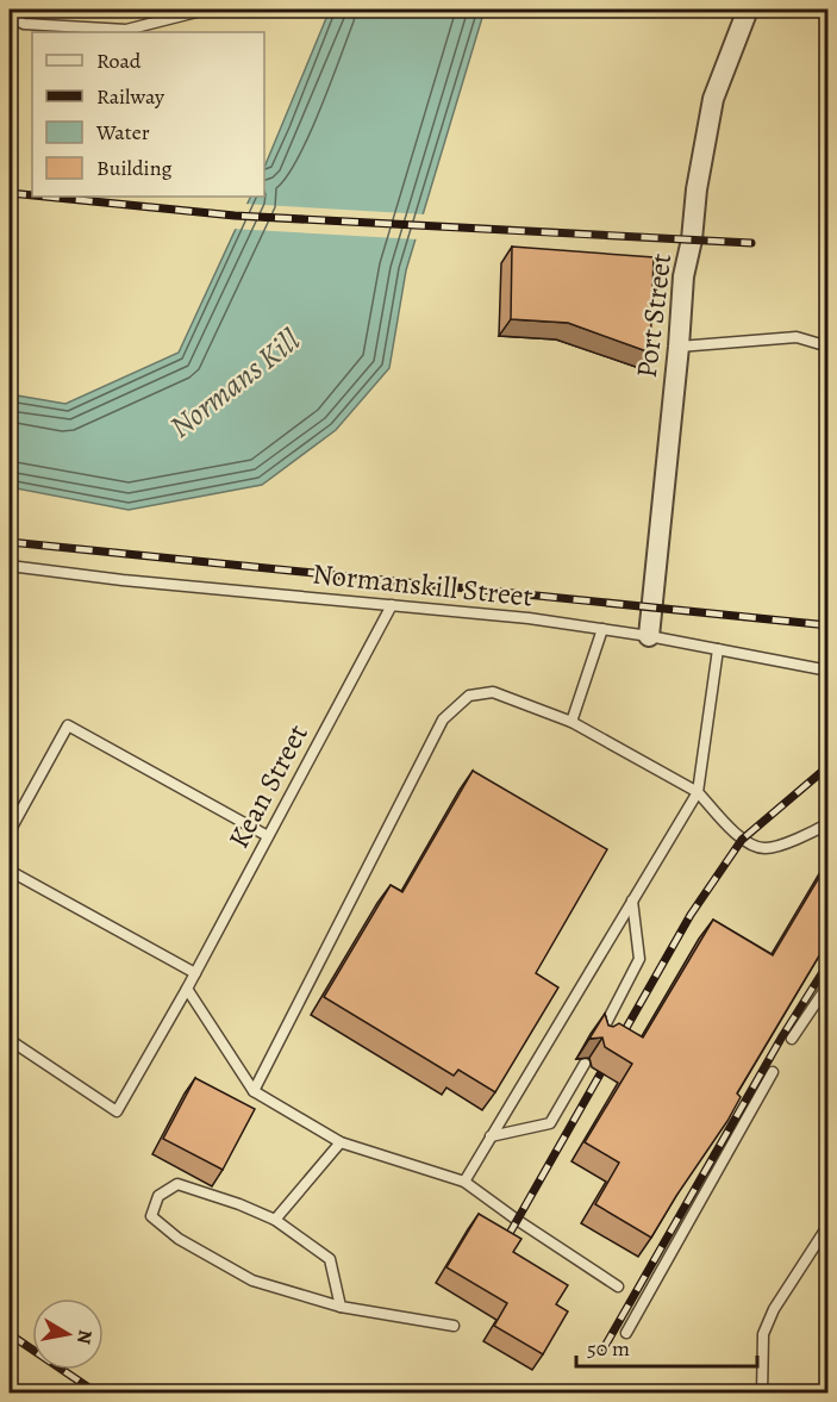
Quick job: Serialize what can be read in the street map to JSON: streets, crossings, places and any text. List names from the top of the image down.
{
  "streets": {
    "street": ["Port Street"],
    "lane": ["Normanskill Street", "Kean Street"]
  },
  "crossings": [
    ["Port Street", "Normanskill Street"],
    ["Normanskill Street", "Kean Street"]
  ],
  "water": ["Normans Kill"],
  "legend": [
    "Road",
    "Railway",
    "Water",
    "Building"
  ],
  "scale_bar": "50 m",
  "north": "right"
}
